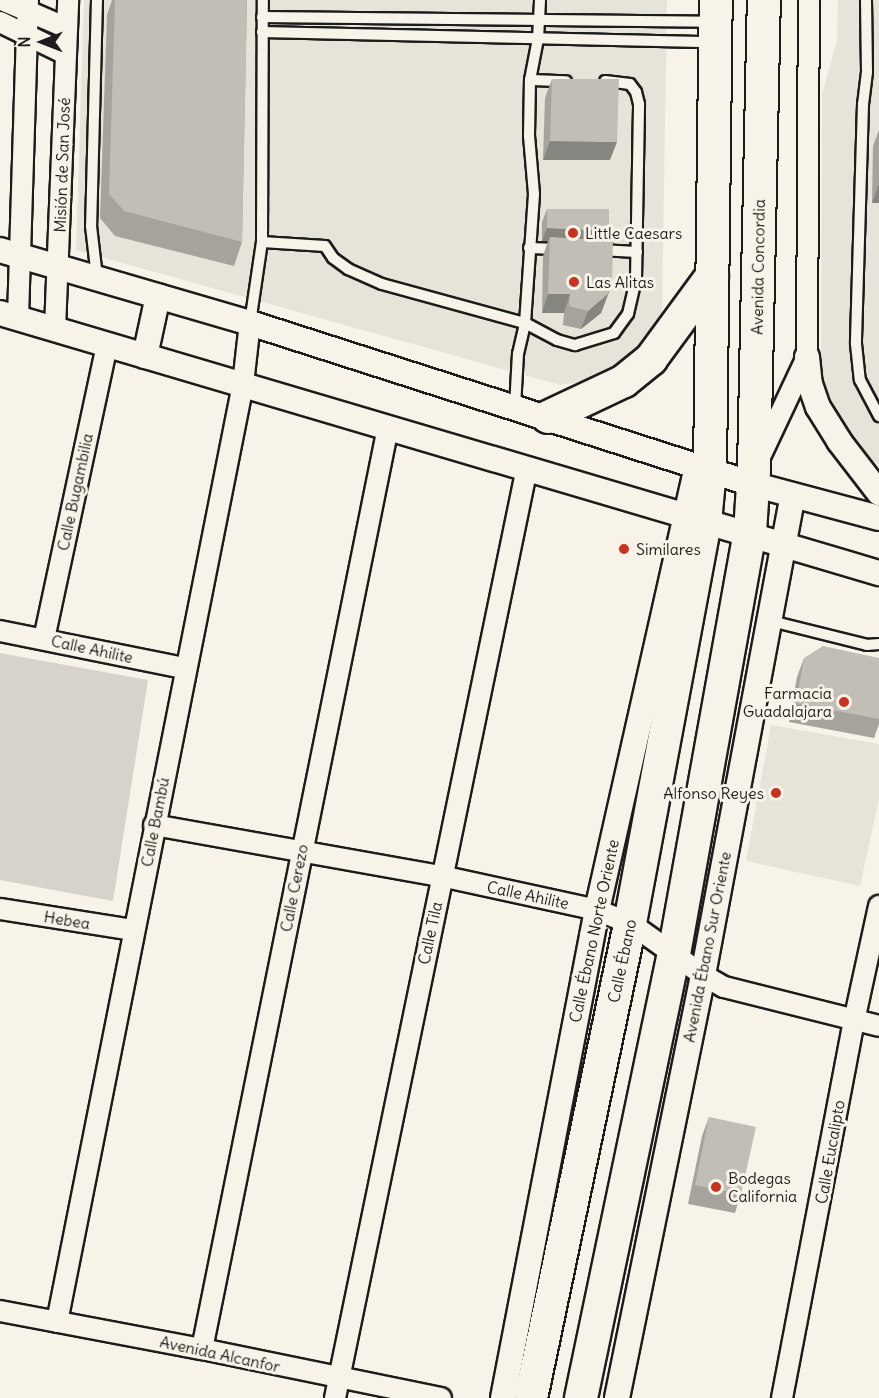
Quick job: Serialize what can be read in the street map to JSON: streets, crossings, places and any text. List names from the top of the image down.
{
  "streets": {
    "main road": ["Avenida Concordia", "Calle Ébano"],
    "street": [
      "Misión de San José",
      "Calle Bugambilia",
      "Calle Ahilite",
      "Calle Bambú",
      "Calle Cerezo",
      "Hebea",
      "Calle Ébano Norte Oriente",
      "Calle Tila",
      "Avenida Ébano Sur Oriente",
      "Calle Eucalipto",
      "Avenida Alcanfor"
    ]
  },
  "crossings": [
    ["Calle Bugambilia", "Calle Ahilite"],
    ["Calle Ahilite", "Calle Bambú"],
    ["Calle Ahilite", "Calle Cerezo"],
    ["Calle Ahilite", "Calle Ébano Norte Oriente"],
    ["Calle Ahilite", "Calle Tila"],
    ["Calle Ahilite", "Avenida Ébano Sur Oriente"],
    ["Calle Ahilite", "Calle Ébano"],
    ["Calle Ahilite", "Calle Eucalipto"],
    ["Calle Bambú", "Hebea"],
    ["Calle Bambú", "Avenida Alcanfor"],
    ["Calle Cerezo", "Avenida Alcanfor"],
    ["Calle Ébano Norte Oriente", "Calle Ébano"],
    ["Calle Tila", "Avenida Alcanfor"]
  ],
  "places": [
    "Little Caesars",
    "Las Alitas",
    "Similares",
    "Farmacia Guadalajara",
    "Alfonso Reyes",
    "Bodegas California"
  ],
  "north": "left"
}
